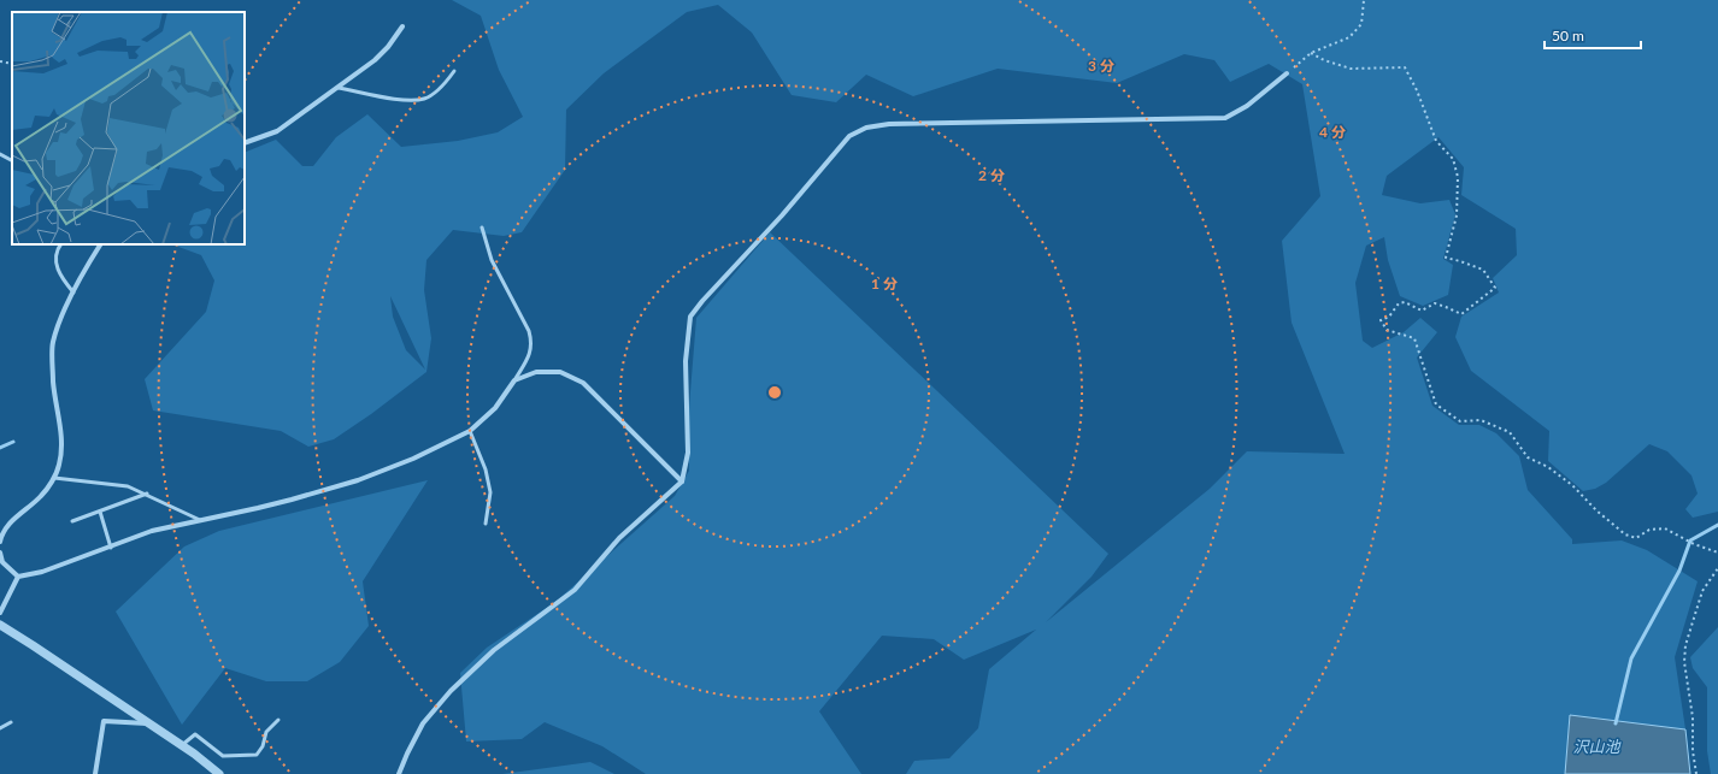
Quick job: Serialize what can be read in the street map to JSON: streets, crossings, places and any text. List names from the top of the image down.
{
  "water": ["沢山池"],
  "scale_bar": "50 m",
  "rings": [
    "3 分",
    "4 分",
    "2 分",
    "1 分"
  ]
}
